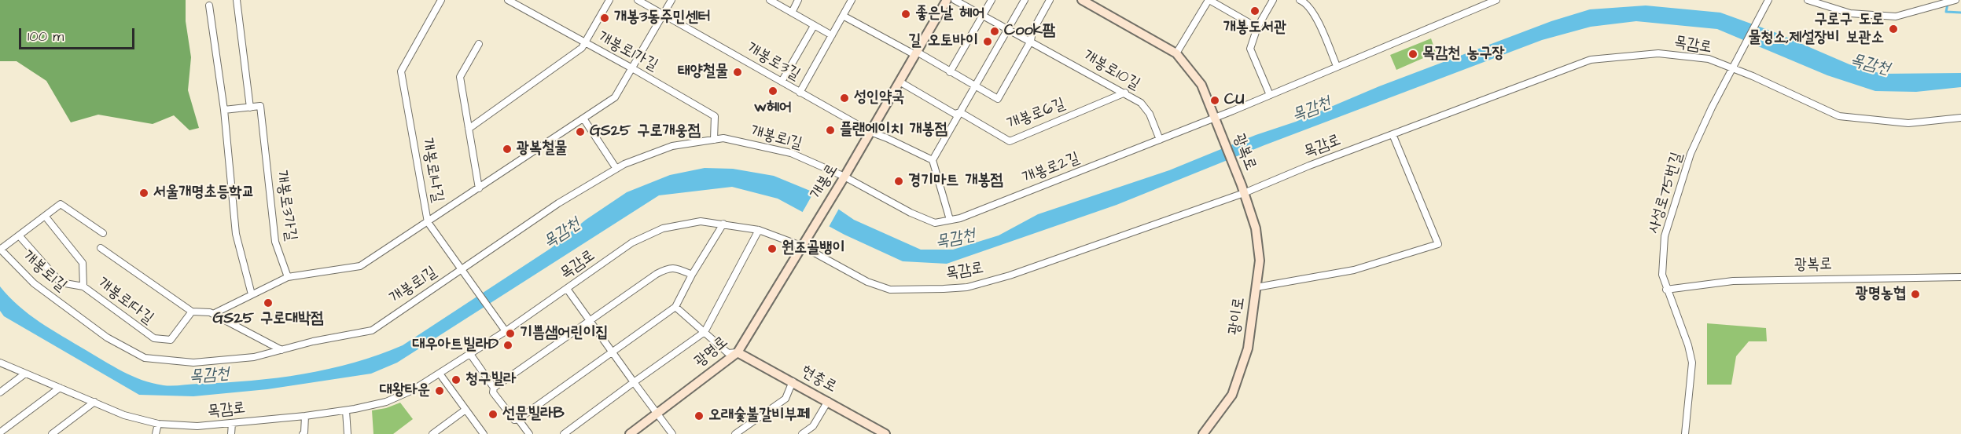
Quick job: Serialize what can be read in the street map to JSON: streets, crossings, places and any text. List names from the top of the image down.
{
  "streets": {
    "street": [
      "목감로",
      "개봉로1가길",
      "개봉로3길",
      "개봉로10길",
      "개봉로6길",
      "개봉로1길",
      "광복로",
      "개봉로2길",
      "개봉로1나길",
      "개봉로",
      "사성로75번길",
      "개봉로3가길",
      "개봉로1다길",
      "광이로",
      "광명로",
      "현충로"
    ]
  },
  "crossings": [
    ["목감로", "광복로"],
    ["목감로", "개봉로1나길"],
    ["목감로", "개봉로"],
    ["목감로", "사성로75번길"],
    ["목감로", "광이로"],
    ["목감로", "광명로"],
    ["개봉로1가길", "개봉로1길"],
    ["개봉로3길", "개봉로"],
    ["개봉로10길", "개봉로6길"],
    ["개봉로10길", "개봉로2길"],
    ["개봉로6길", "개봉로"],
    ["개봉로1길", "개봉로2길"],
    ["개봉로1길", "개봉로1나길"],
    ["개봉로1길", "개봉로"],
    ["개봉로1길", "개봉로1다길"],
    ["광복로", "개봉로2길"],
    ["광복로", "사성로75번길"],
    ["광복로", "광이로"],
    ["개봉로2길", "개봉로"],
    ["개봉로", "광명로"],
    ["광명로", "현충로"]
  ],
  "water": ["목감천"],
  "places": [
    "개봉도서관",
    "좋은날 헤어",
    "개봉3동주민센터",
    "구로구 도로 물청소,제설장비 보관소",
    "Cook팜",
    "길 오토바이",
    "목감천 농구장",
    "태양철물",
    "w헤어",
    "성인약국",
    "CU",
    "플랜에이치 개봉점",
    "GS25 구로개웅점",
    "광복철물",
    "경기마트 개봉점",
    "서울개명초등학교",
    "원조골뱅이",
    "광명농협",
    "GS25 구로대박점",
    "기쁨샘어린이집",
    "대우아트빌라D",
    "청구빌라",
    "대왕타운",
    "선문빌라B",
    "오래숯불갈비부페"
  ],
  "scale_bar": "100 m"
}
